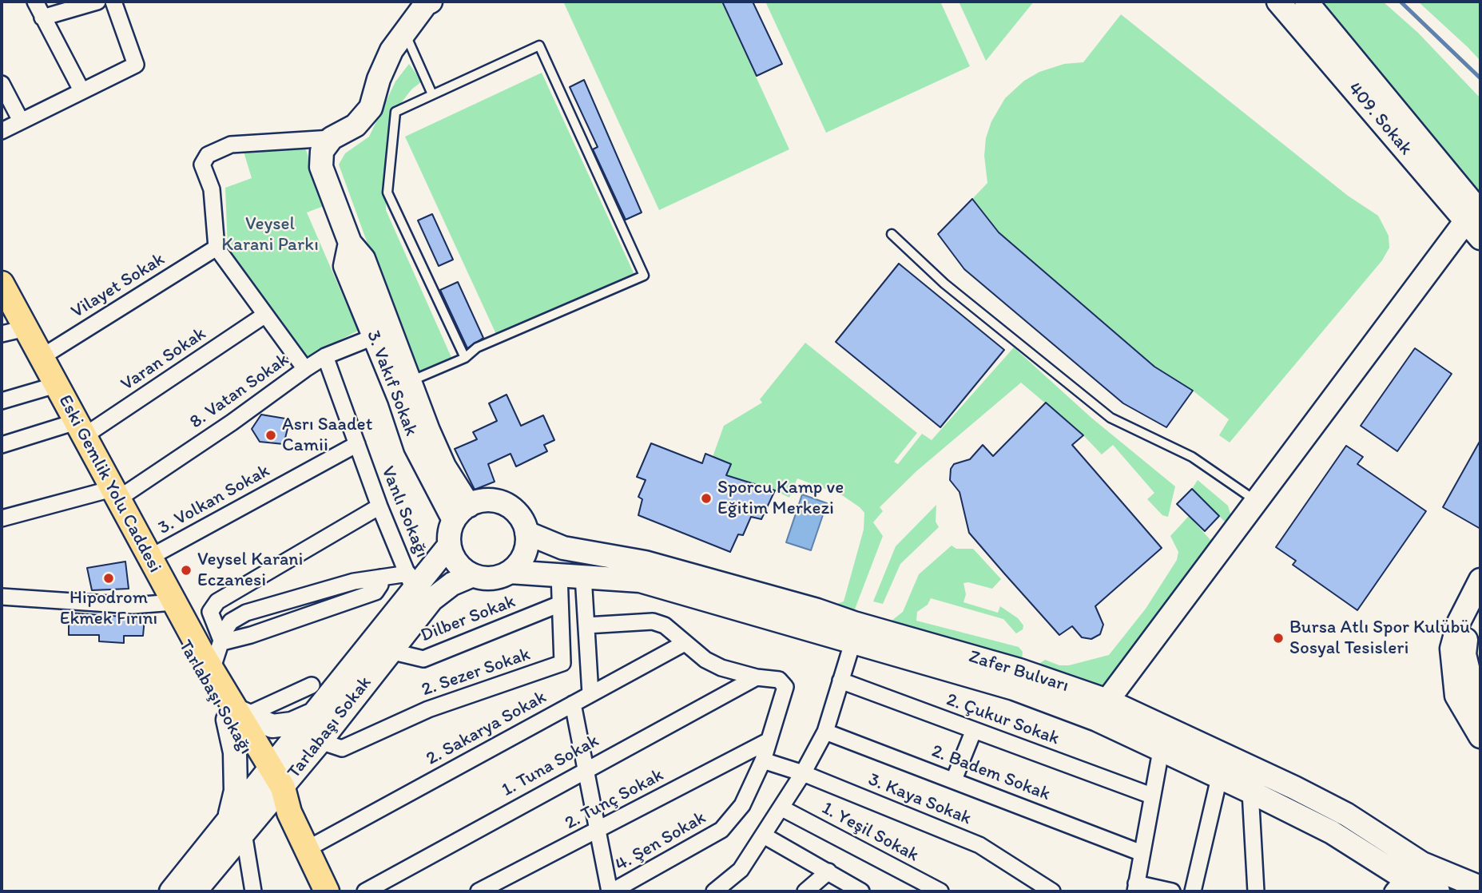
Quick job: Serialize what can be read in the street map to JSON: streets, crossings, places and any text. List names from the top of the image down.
{
  "streets": {
    "main road": [
      "409. Sokak",
      "3. Vakıf Sokak",
      "Eski Gemlik Yolu Caddesi",
      "Zafer Bulvarı",
      "Tarlabaşı Sokağı",
      "Tarlabaşı Sokak"
    ],
    "street": [
      "Vilayet Sokak",
      "Varan Sokak",
      "8. Vatan Sokak",
      "3. Volkan Sokak",
      "Vanlı Sokağı",
      "Dilber Sokak",
      "2. Sezer Sokak",
      "2. Çukur Sokak",
      "2. Sakarya Sokak",
      "1. Tuna Sokak",
      "2. Badem Sokak",
      "2. Tunç Sokak",
      "3. Kaya Sokak",
      "1. Yeşil Sokak",
      "4. Şen Sokak"
    ]
  },
  "crossings": [
    ["Vilayet Sokak", "Eski Gemlik Yolu Caddesi"],
    ["Varan Sokak", "Eski Gemlik Yolu Caddesi"],
    ["3. Vakıf Sokak", "8. Vatan Sokak"],
    ["3. Vakıf Sokak", "Zafer Bulvarı"],
    ["3. Vakıf Sokak", "Tarlabaşı Sokak"],
    ["8. Vatan Sokak", "Eski Gemlik Yolu Caddesi"],
    ["8. Vatan Sokak", "Vanlı Sokağı"],
    ["Eski Gemlik Yolu Caddesi", "3. Volkan Sokak"],
    ["Eski Gemlik Yolu Caddesi", "Tarlabaşı Sokağı"],
    ["Eski Gemlik Yolu Caddesi", "Tarlabaşı Sokak"],
    ["Eski Gemlik Yolu Caddesi", "2. Sakarya Sokak"],
    ["3. Volkan Sokak", "Vanlı Sokağı"],
    ["3. Volkan Sokak", "Tarlabaşı Sokağı"],
    ["Dilber Sokak", "2. Sezer Sokak"],
    ["Dilber Sokak", "Tarlabaşı Sokak"],
    ["Zafer Bulvarı", "2. Sezer Sokak"],
    ["Zafer Bulvarı", "Tarlabaşı Sokak"],
    ["2. Sezer Sokak", "Tarlabaşı Sokak"],
    ["2. Sakarya Sokak", "4. Şen Sokak"],
    ["1. Tuna Sokak", "4. Şen Sokak"],
    ["2. Tunç Sokak", "4. Şen Sokak"],
    ["3. Kaya Sokak", "4. Şen Sokak"]
  ],
  "parks": ["Veysel Karani Parkı"],
  "places": [
    "Asrı Saadet Camii",
    "Sporcu Kamp ve Eğitim Merkezi",
    "Veysel Karani Eczanesi",
    "Hipodrom Ekmek Fırını",
    "Bursa Atlı Spor Kulübü Sosyal Tesisleri"
  ]
}
